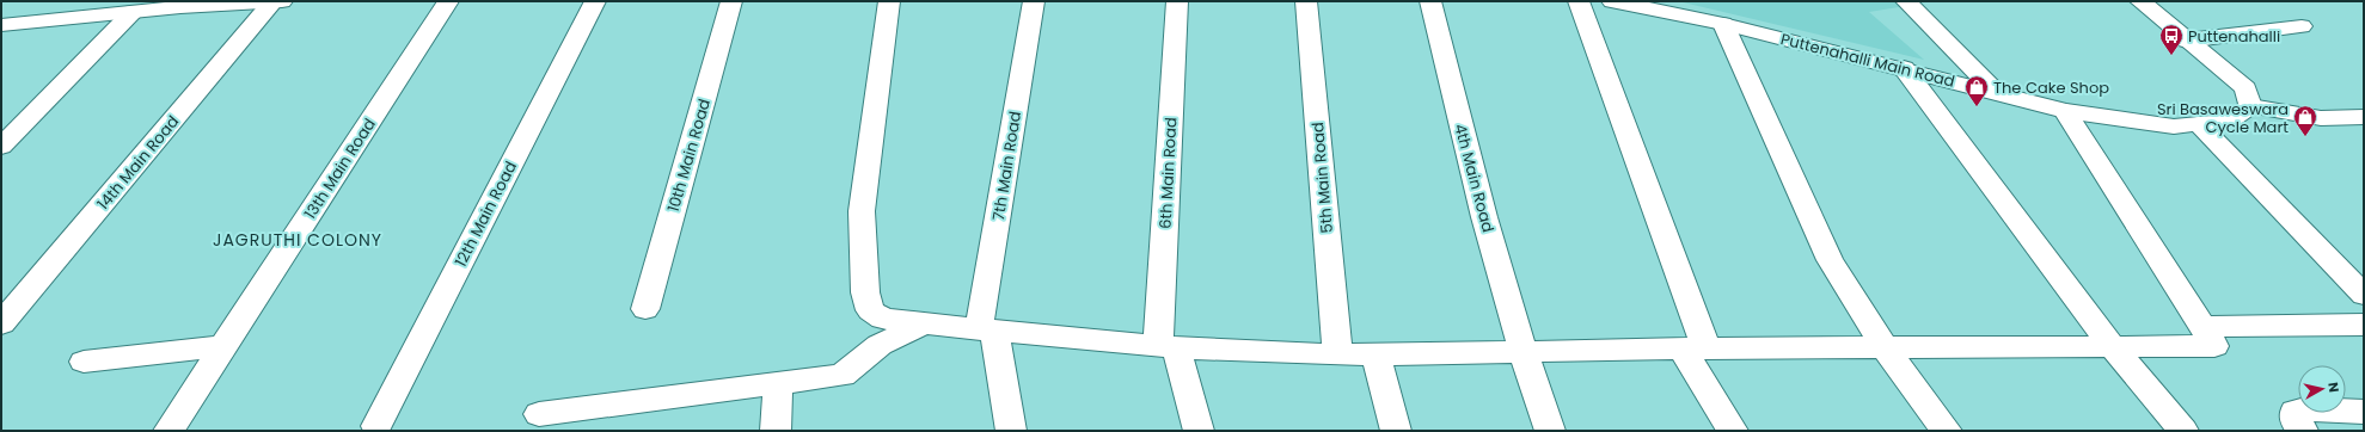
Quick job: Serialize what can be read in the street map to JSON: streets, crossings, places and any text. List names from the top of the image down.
{
  "streets": {
    "street": [
      "Puttenahalli Main Road",
      "10th Main Road",
      "14th Main Road",
      "7th Main Road",
      "13th Main Road",
      "6th Main Road",
      "5th Main Road",
      "4th Main Road",
      "12th Main Road"
    ]
  },
  "districts": ["JAGRUTHI COLONY"],
  "places": {
    "bus stop": ["Puttenahalli"],
    "shop": ["The Cake Shop", "Sri Basaweswara Cycle Mart"]
  },
  "north": "right"
}
